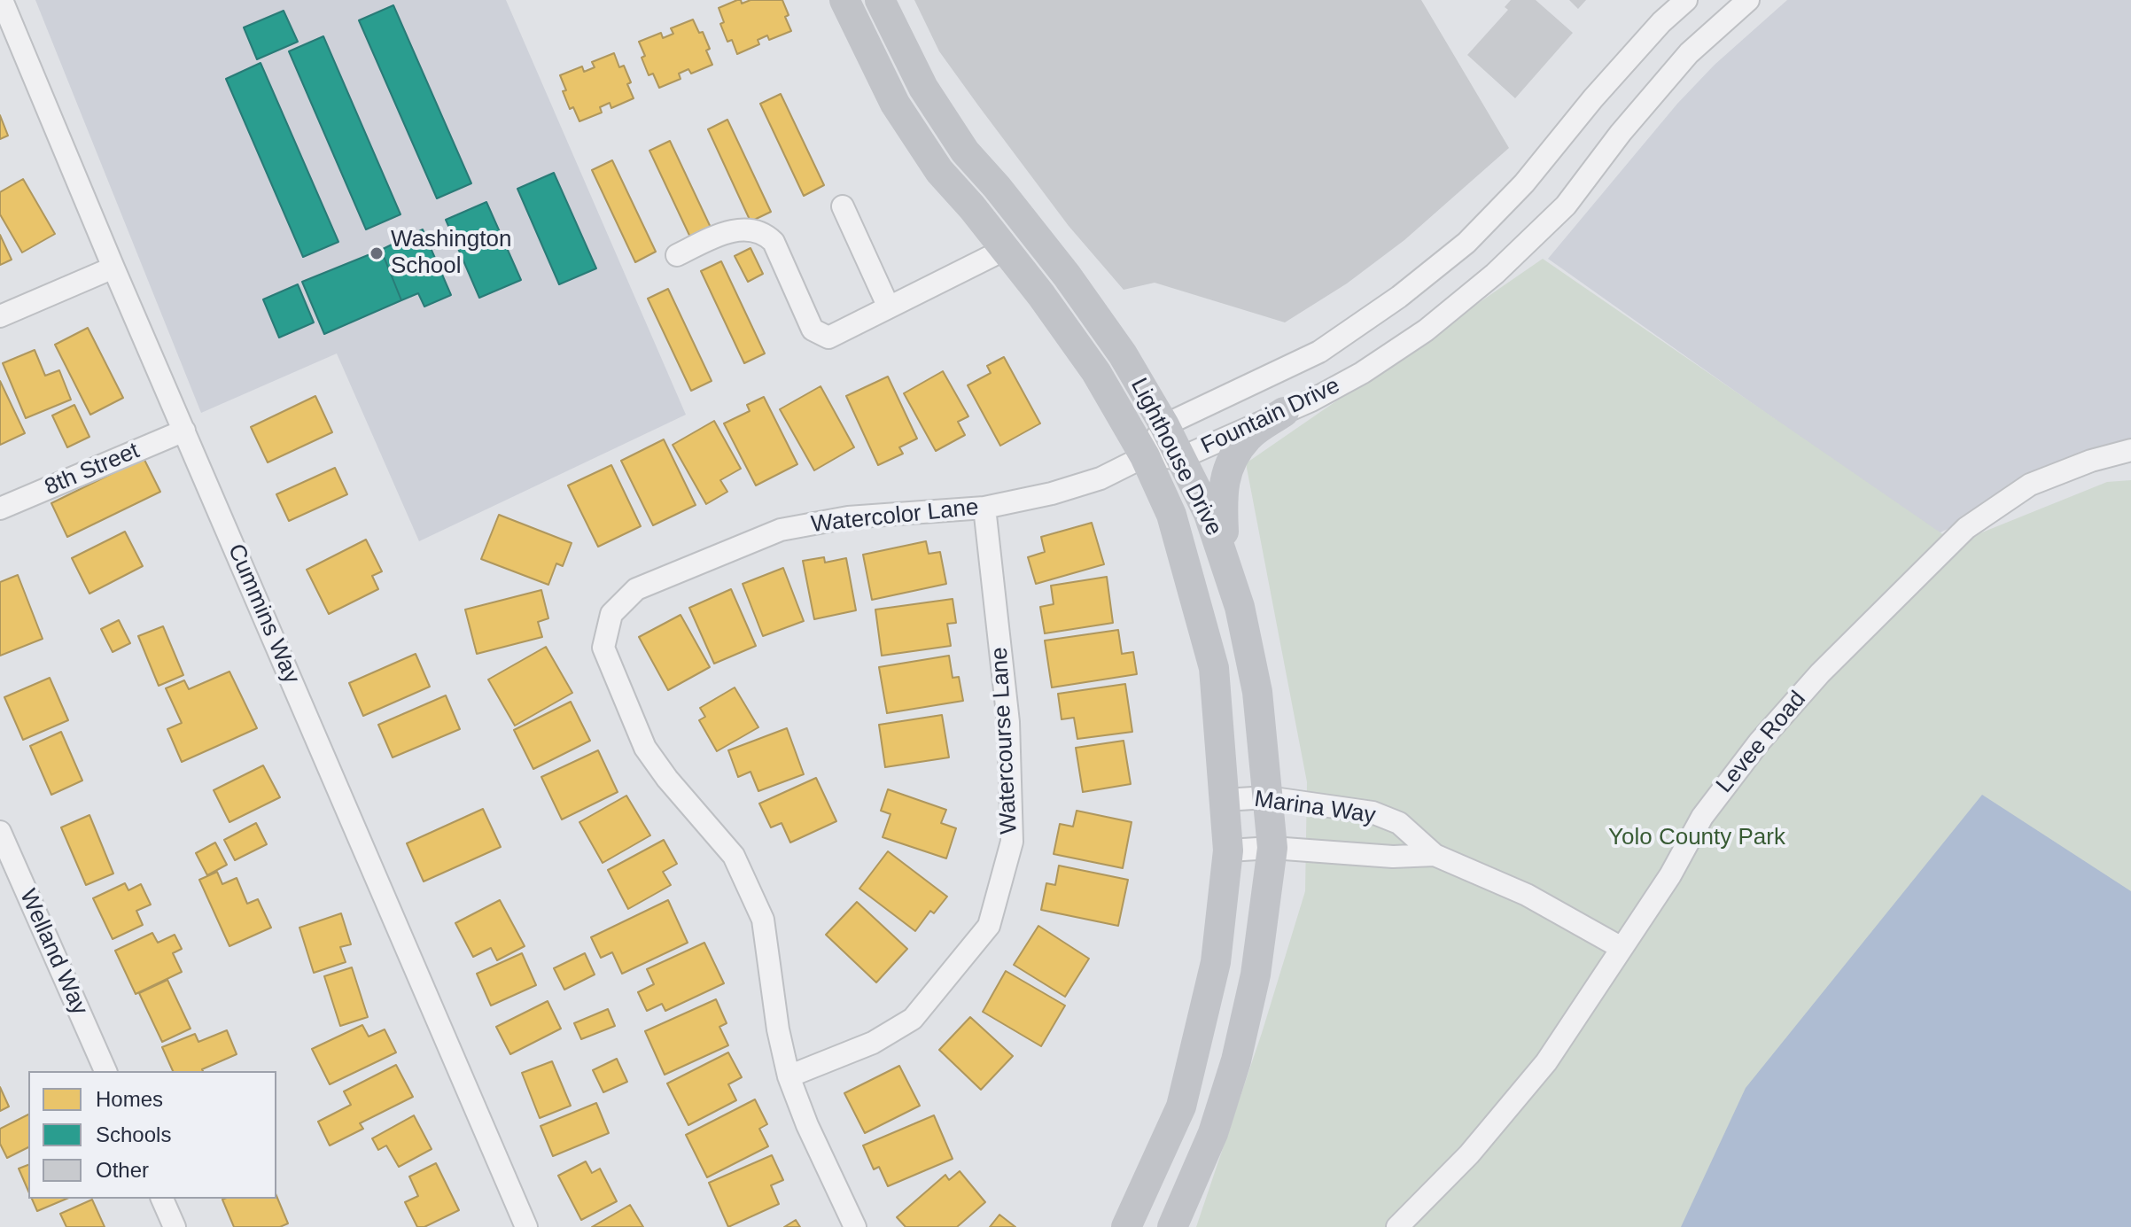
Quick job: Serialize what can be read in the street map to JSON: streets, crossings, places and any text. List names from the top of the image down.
{
  "streets": {
    "street": [
      "Fountain Drive",
      "Lighthouse Drive",
      "8th Street",
      "Watercolor Lane",
      "Cummins Way",
      "Watercourse Lane",
      "Levee Road",
      "Marina Way",
      "Welland Way"
    ]
  },
  "crossings": [
    ["Fountain Drive", "Lighthouse Drive"],
    ["Fountain Drive", "Watercolor Lane"],
    ["Lighthouse Drive", "Watercolor Lane"],
    ["Lighthouse Drive", "Marina Way"],
    ["8th Street", "Cummins Way"],
    ["Watercolor Lane", "Watercourse Lane"],
    ["Levee Road", "Marina Way"]
  ],
  "parks": ["Yolo County Park"],
  "places": ["Washington School"],
  "legend": ["Homes", "Schools", "Other"]
}
